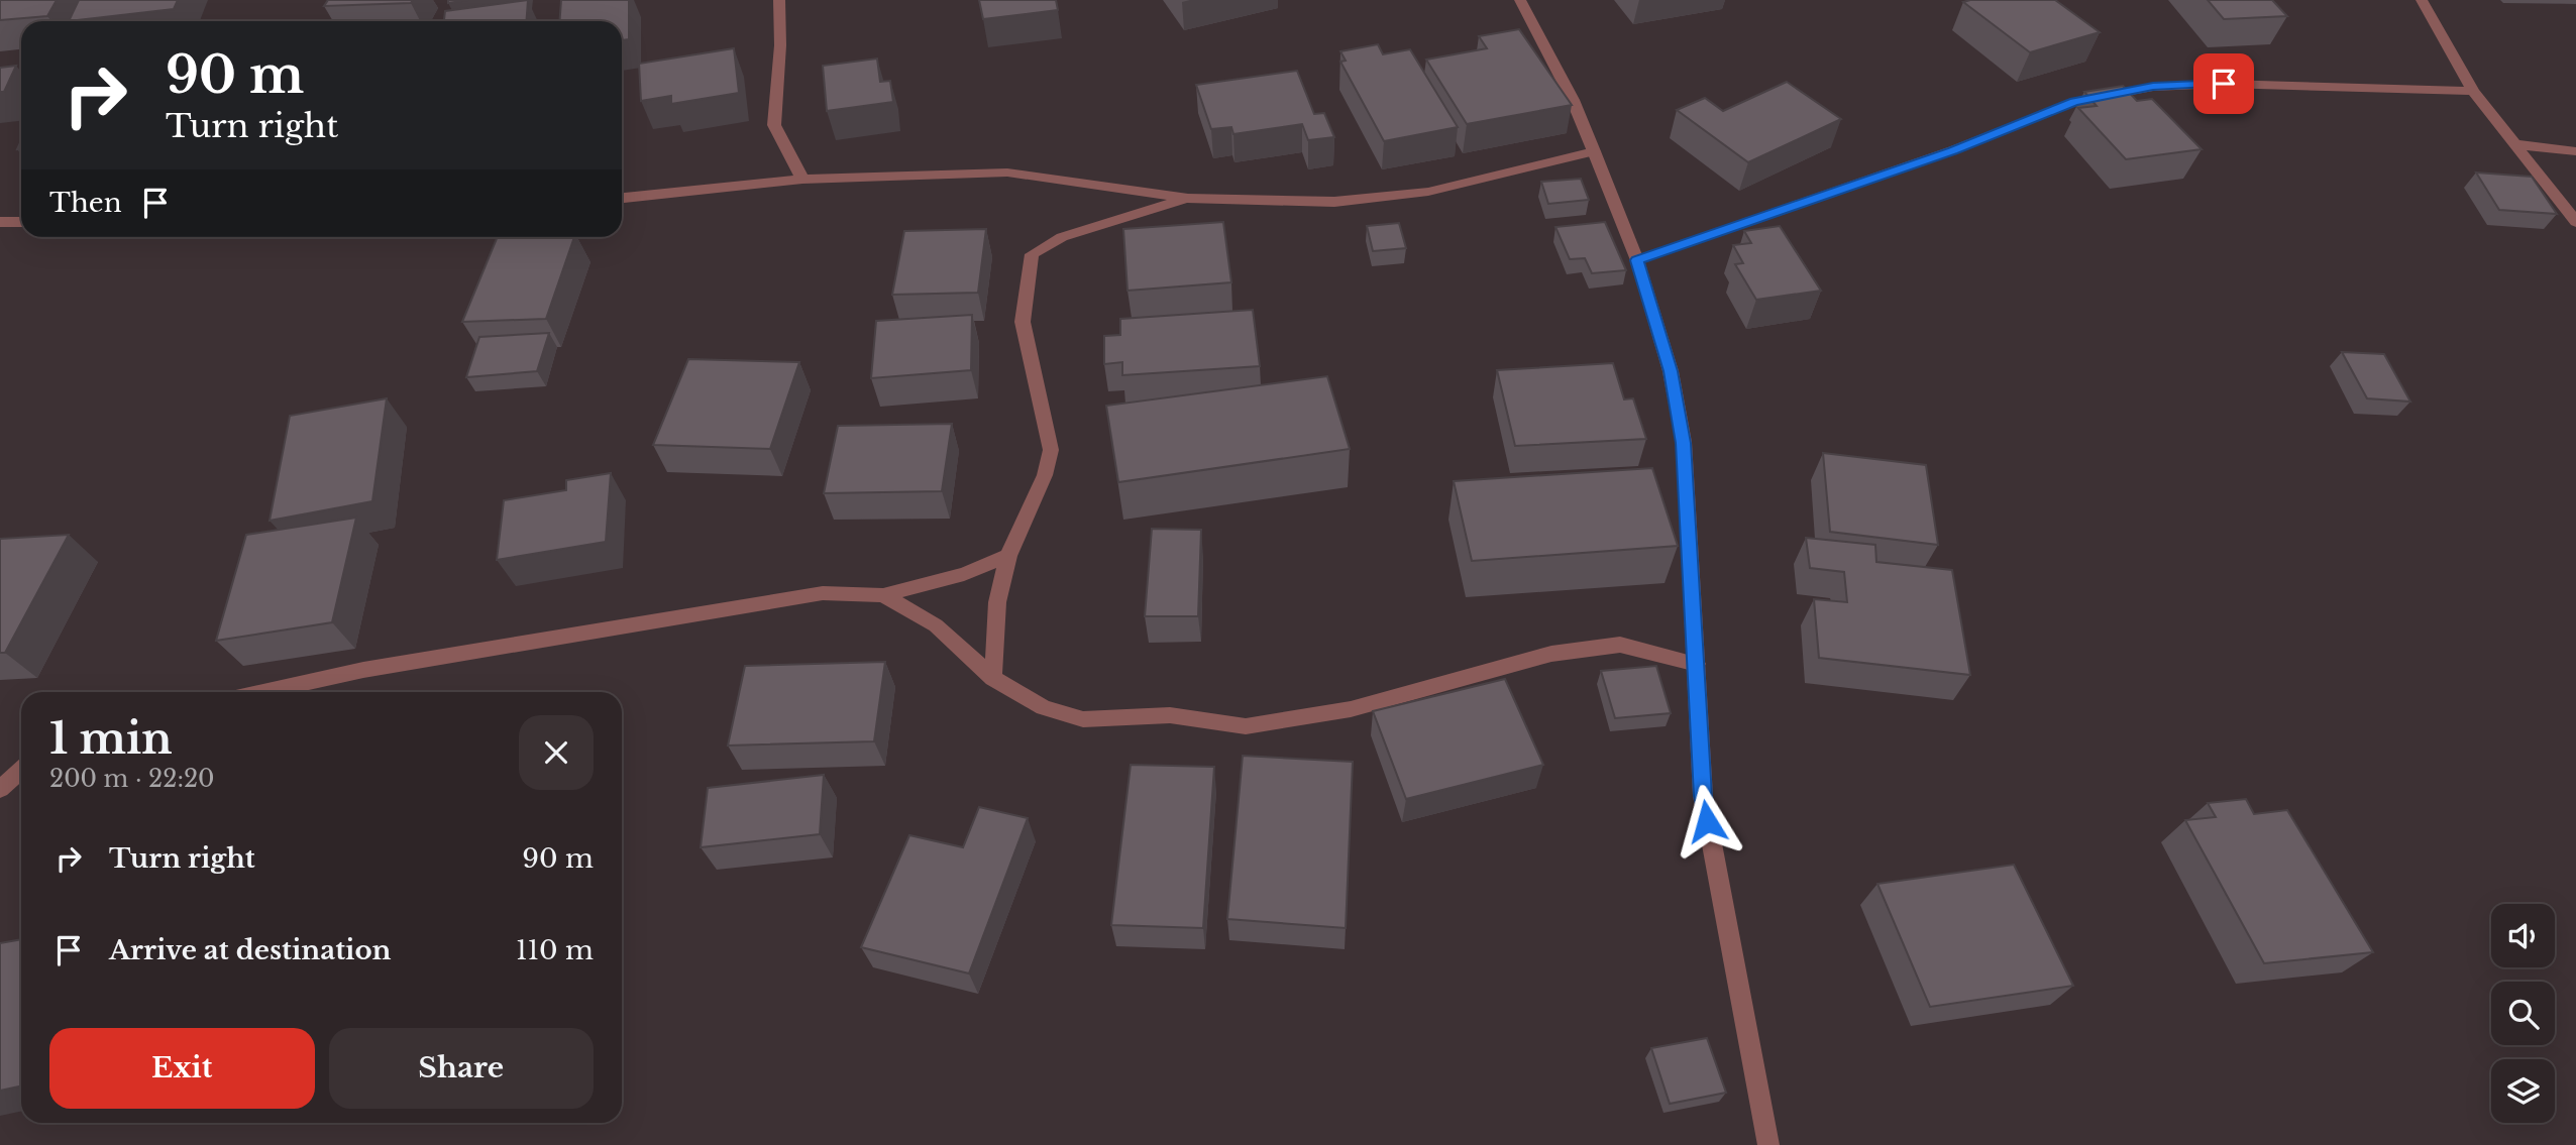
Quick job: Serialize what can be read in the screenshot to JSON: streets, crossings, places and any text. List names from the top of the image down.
{
  "page": {
    "turn": ["90 m", "Turn right"],
    "then": "Then",
    "heading": ["1 min", "200 m · 22:20"],
    "list": [
      {
        "name": "Turn right",
        "value": "90 m"
      },
      {
        "name": "Arrive at destination",
        "value": "110 m"
      }
    ],
    "buttons": ["Exit", "Share"]
  }
}
